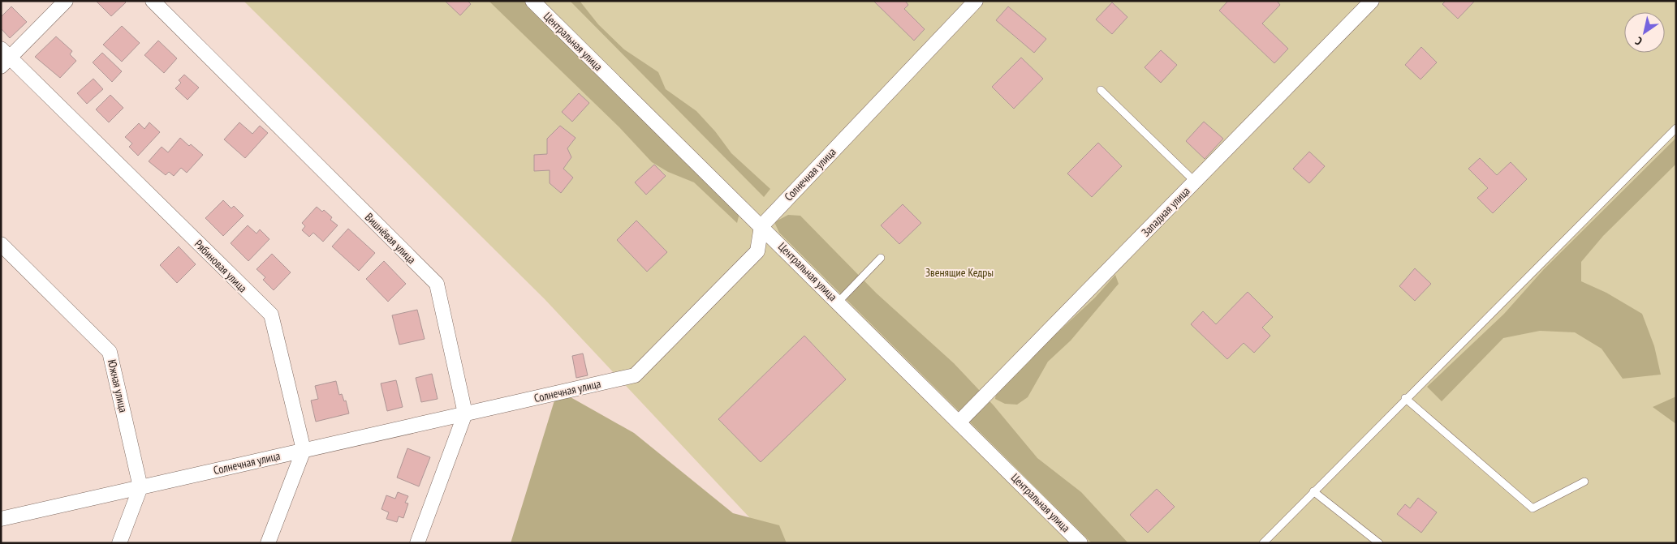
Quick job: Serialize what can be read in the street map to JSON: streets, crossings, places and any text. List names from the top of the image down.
{
  "streets": {
    "street": [
      "Центральная улица",
      "Солнечная улица",
      "Западная улица",
      "Вишнёвая улица",
      "Рябиновая улица",
      "Южная улица"
    ]
  },
  "crossings": [
    ["Центральная улица", "Солнечная улица"],
    ["Центральная улица", "Западная улица"],
    ["Солнечная улица", "Вишнёвая улица"],
    ["Солнечная улица", "Рябиновая улица"],
    ["Солнечная улица", "Южная улица"]
  ],
  "parks": ["Звенящие Кедры"],
  "north": "bottom left"
}
